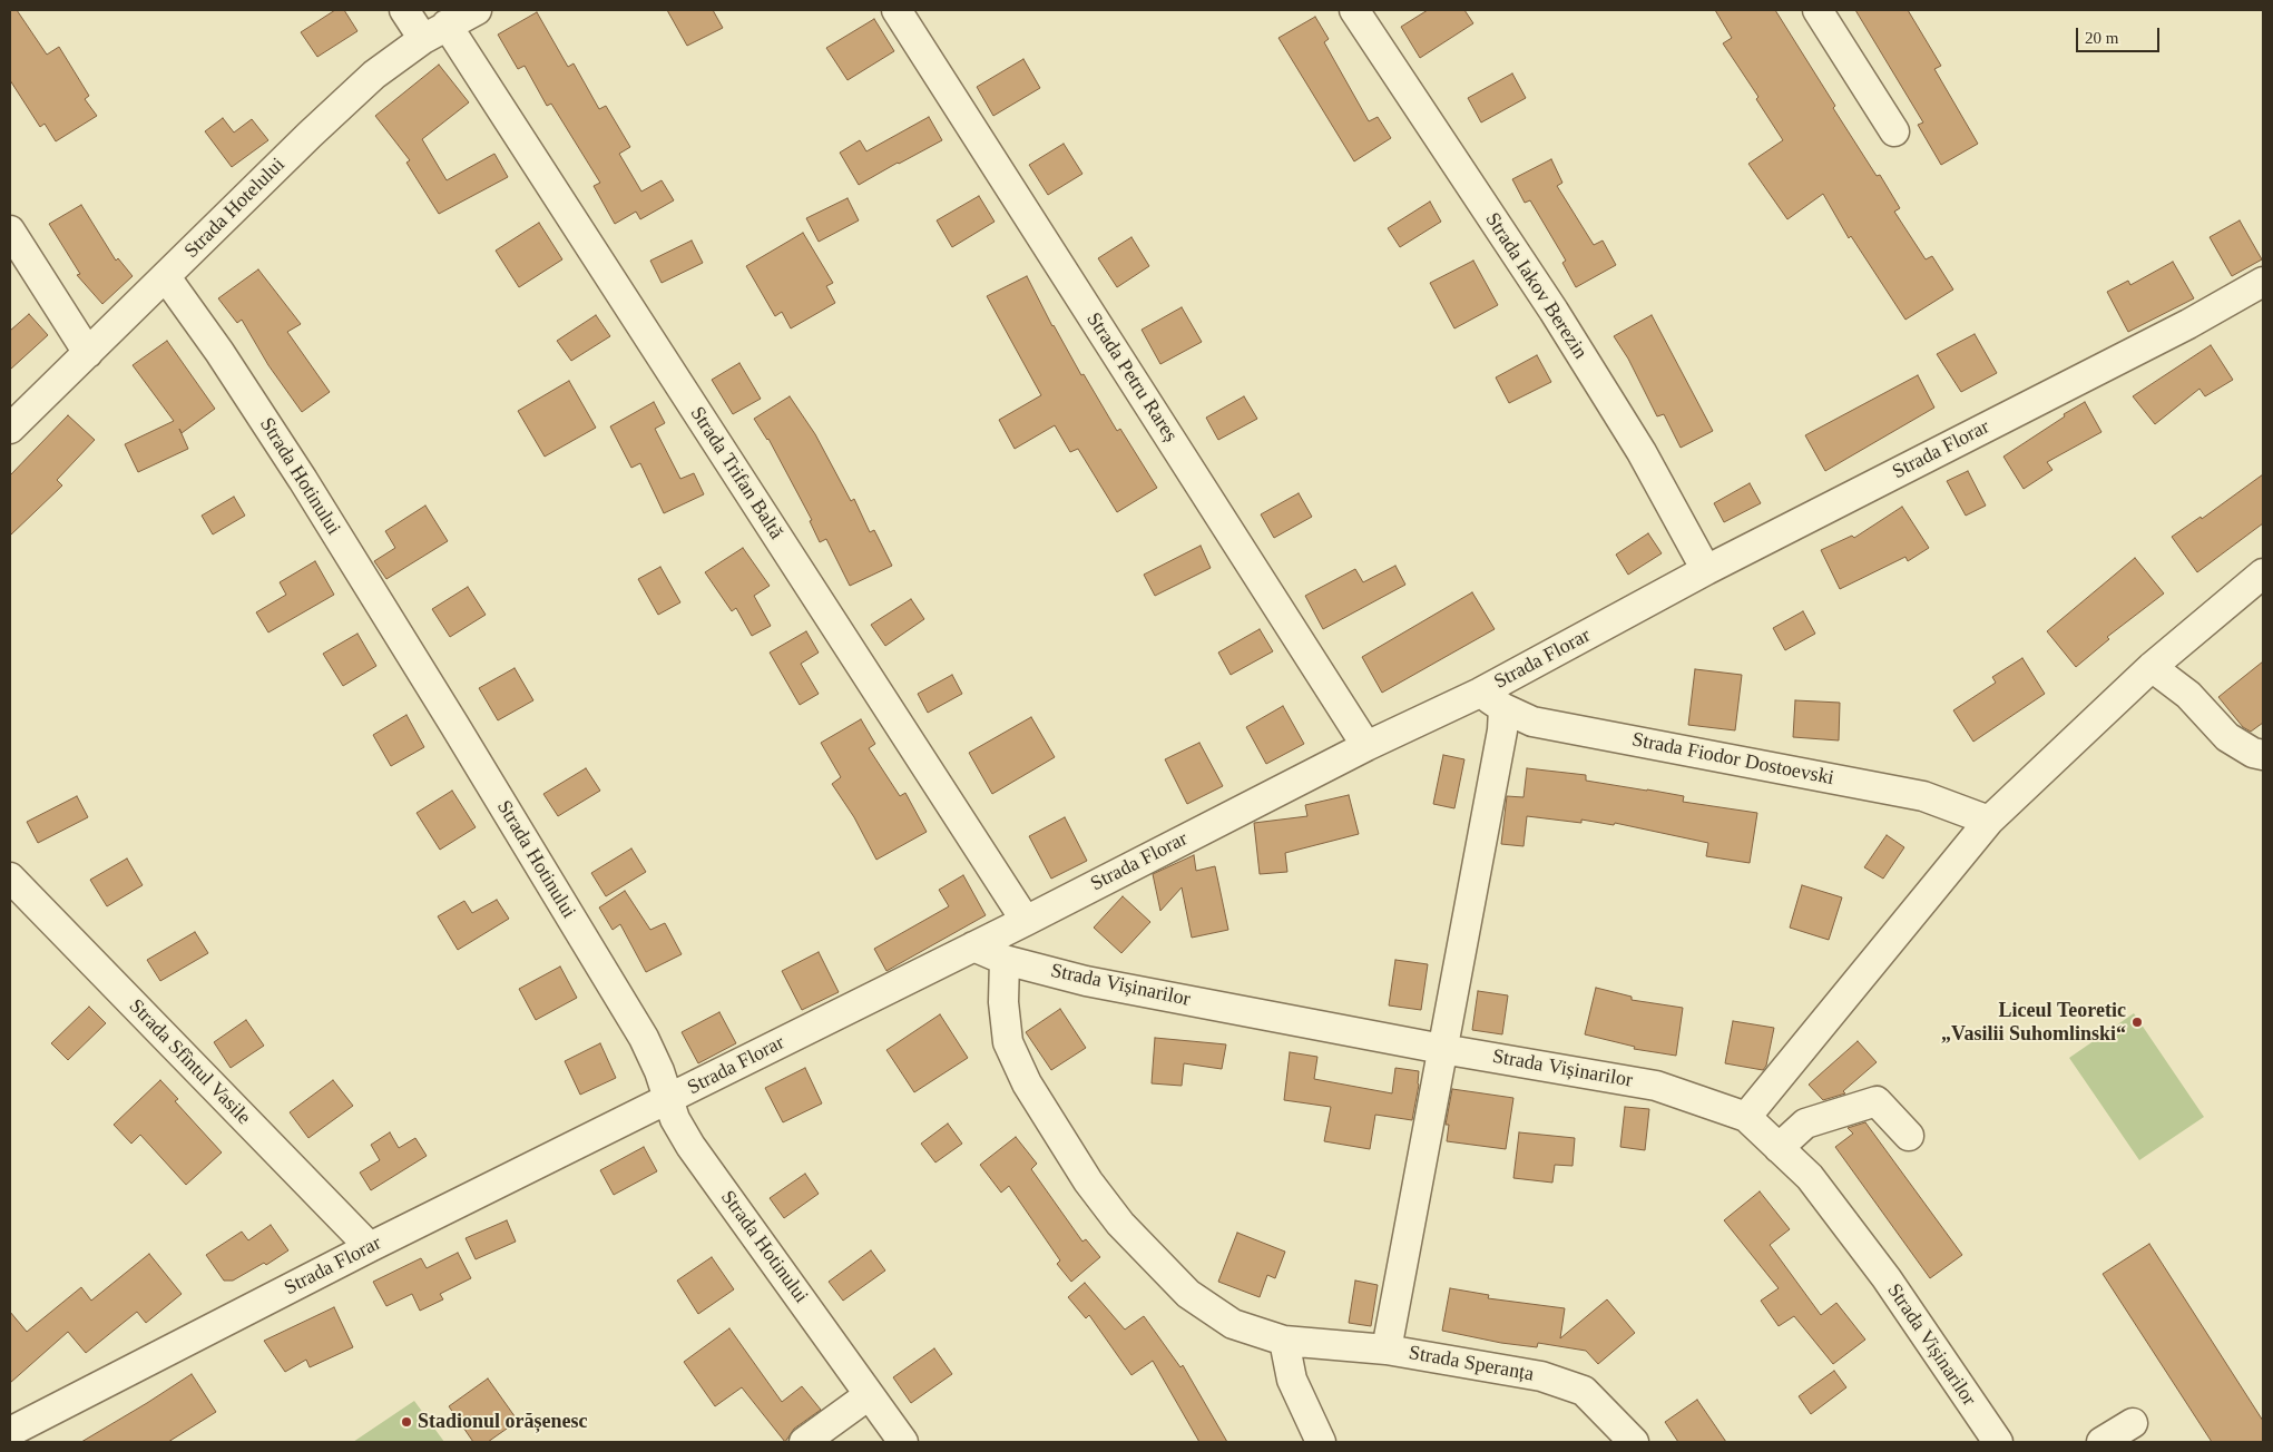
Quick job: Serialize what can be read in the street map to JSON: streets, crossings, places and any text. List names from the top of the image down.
{
  "streets": {
    "street": [
      "Strada Hotelului",
      "Strada Iakov Berezin",
      "Strada Petru Rareș",
      "Strada Florar",
      "Strada Trifan Baltă",
      "Strada Hotinului",
      "Strada Fiodor Dostoevski",
      "Strada Vișinarilor",
      "Strada Sfîntul Vasile",
      "Strada Speranța"
    ]
  },
  "crossings": [
    ["Strada Hotelului", "Strada Trifan Baltă"],
    ["Strada Hotelului", "Strada Hotinului"],
    ["Strada Iakov Berezin", "Strada Florar"],
    ["Strada Petru Rareș", "Strada Florar"],
    ["Strada Florar", "Strada Trifan Baltă"],
    ["Strada Florar", "Strada Hotinului"],
    ["Strada Florar", "Strada Fiodor Dostoevski"],
    ["Strada Florar", "Strada Vișinarilor"],
    ["Strada Florar", "Strada Sfîntul Vasile"],
    ["Strada Vișinarilor", "Strada Speranța"]
  ],
  "places": ["Liceul Teoretic „Vasilii Suhomlinski“", "Stadionul orășenesc"],
  "scale_bar": "20 m"
}
